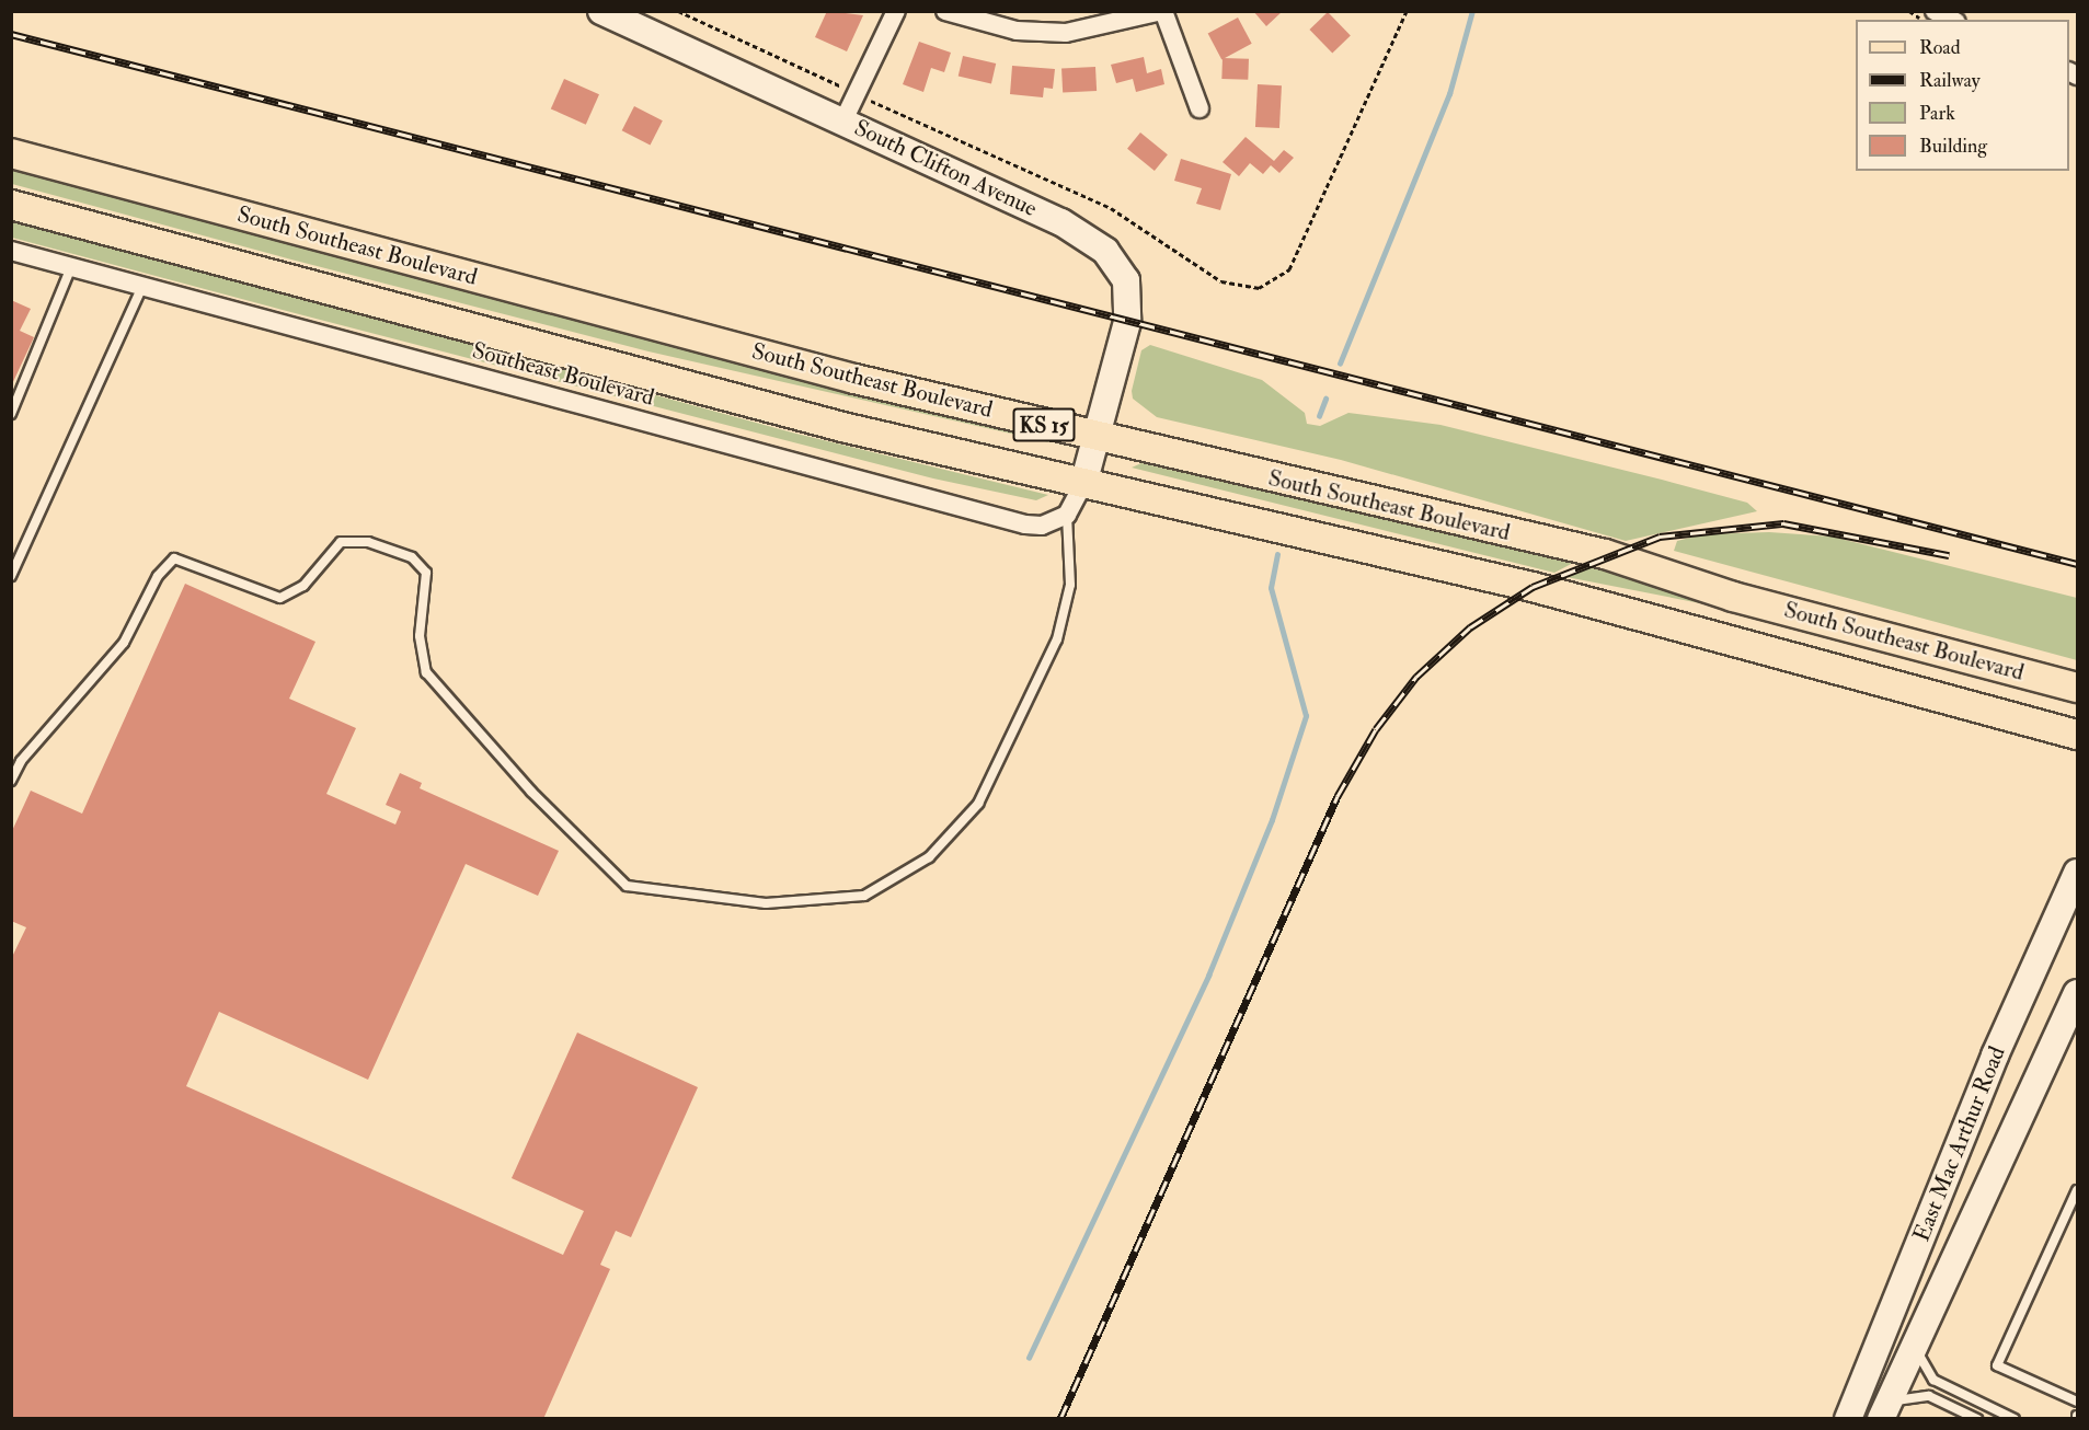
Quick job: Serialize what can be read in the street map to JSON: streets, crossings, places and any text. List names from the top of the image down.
{
  "streets": {
    "main road": ["South Southeast Boulevard", "KS 15"],
    "street": ["South Clifton Avenue", "Southeast Boulevard", "East Mac Arthur Road"]
  },
  "crossings": [
    ["South Clifton Avenue", "South Southeast Boulevard"]
  ],
  "legend": [
    "Road",
    "Railway",
    "Park",
    "Building"
  ]
}
